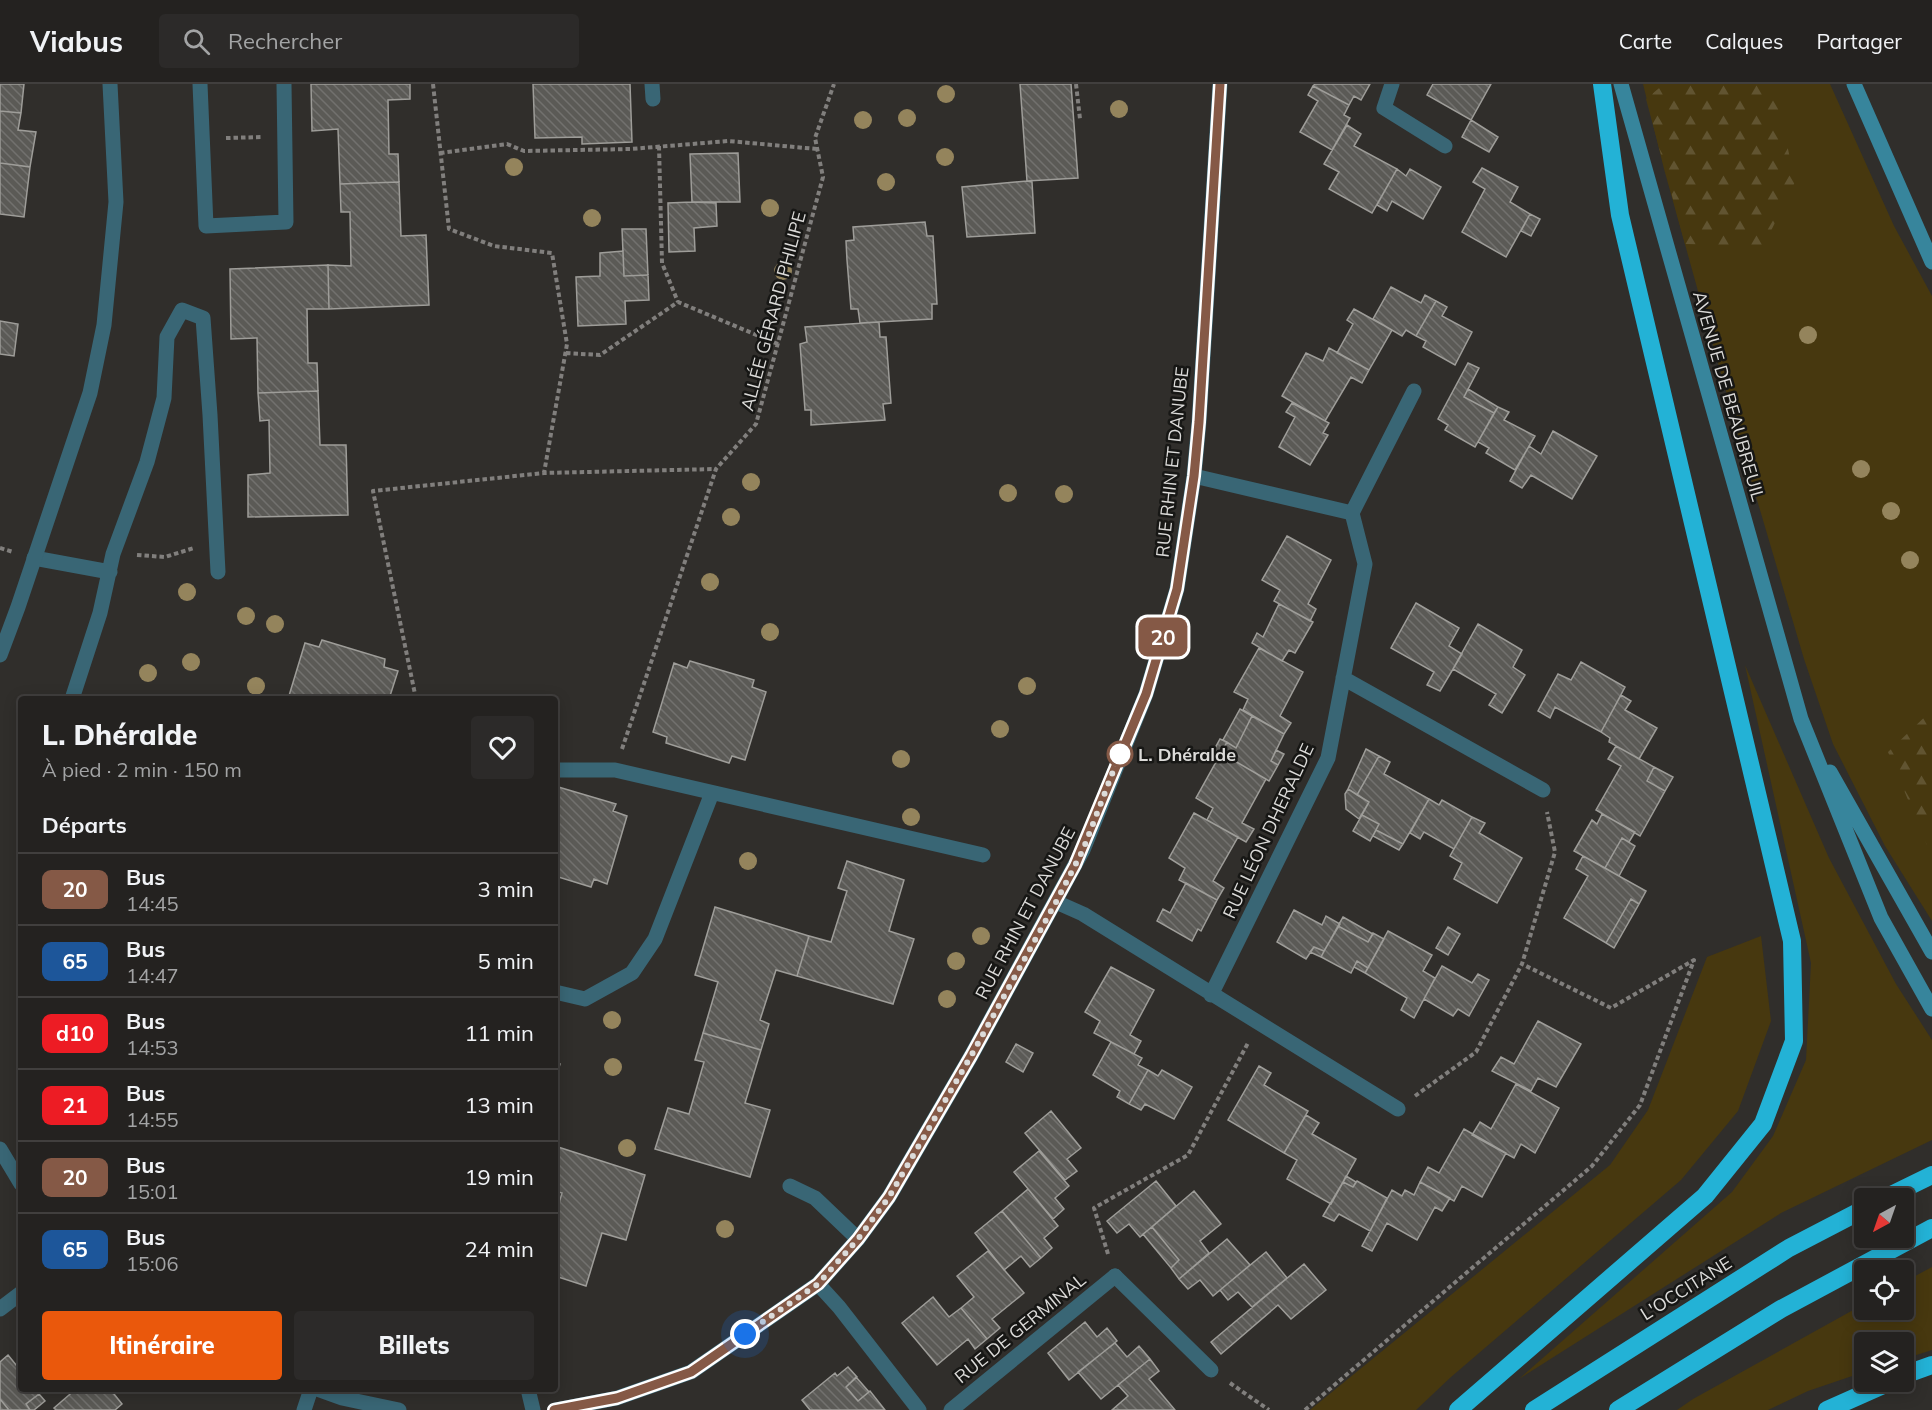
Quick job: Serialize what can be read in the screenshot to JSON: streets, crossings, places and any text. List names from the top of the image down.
{
  "streets": {
    "highway": ["L'OCCITANE"],
    "main road": ["AVENUE DE BEAUBREUIL"],
    "street": ["RUE RHIN ET DANUBE", "RUE LÉON DHERALDE", "RUE DE GERMINAL"],
    "path": ["ALLÉE GÉRARD PHILIPE"]
  },
  "places": ["L. Dhéralde"],
  "lines": ["bus line 20"],
  "north": "bottom left",
  "page": {
    "header": "Viabus",
    "search": "Rechercher",
    "nav": ["Carte", "Calques", "Partager"],
    "on_map": "20",
    "heading": [
      ["L. Dhéralde", "À pied · 2 min · 150 m"],
      "Départs"
    ],
    "list": [
      {
        "mark": "20",
        "name": "Bus",
        "note": "14:45",
        "value": "3 min"
      },
      {
        "mark": "65",
        "name": "Bus",
        "note": "14:47",
        "value": "5 min"
      },
      {
        "mark": "d10",
        "name": "Bus",
        "note": "14:53",
        "value": "11 min"
      },
      {
        "mark": "21",
        "name": "Bus",
        "note": "14:55",
        "value": "13 min"
      },
      {
        "mark": "20",
        "name": "Bus",
        "note": "15:01",
        "value": "19 min"
      },
      {
        "mark": "65",
        "name": "Bus",
        "note": "15:06",
        "value": "24 min"
      }
    ],
    "buttons": ["Itinéraire", "Billets"]
  }
}
